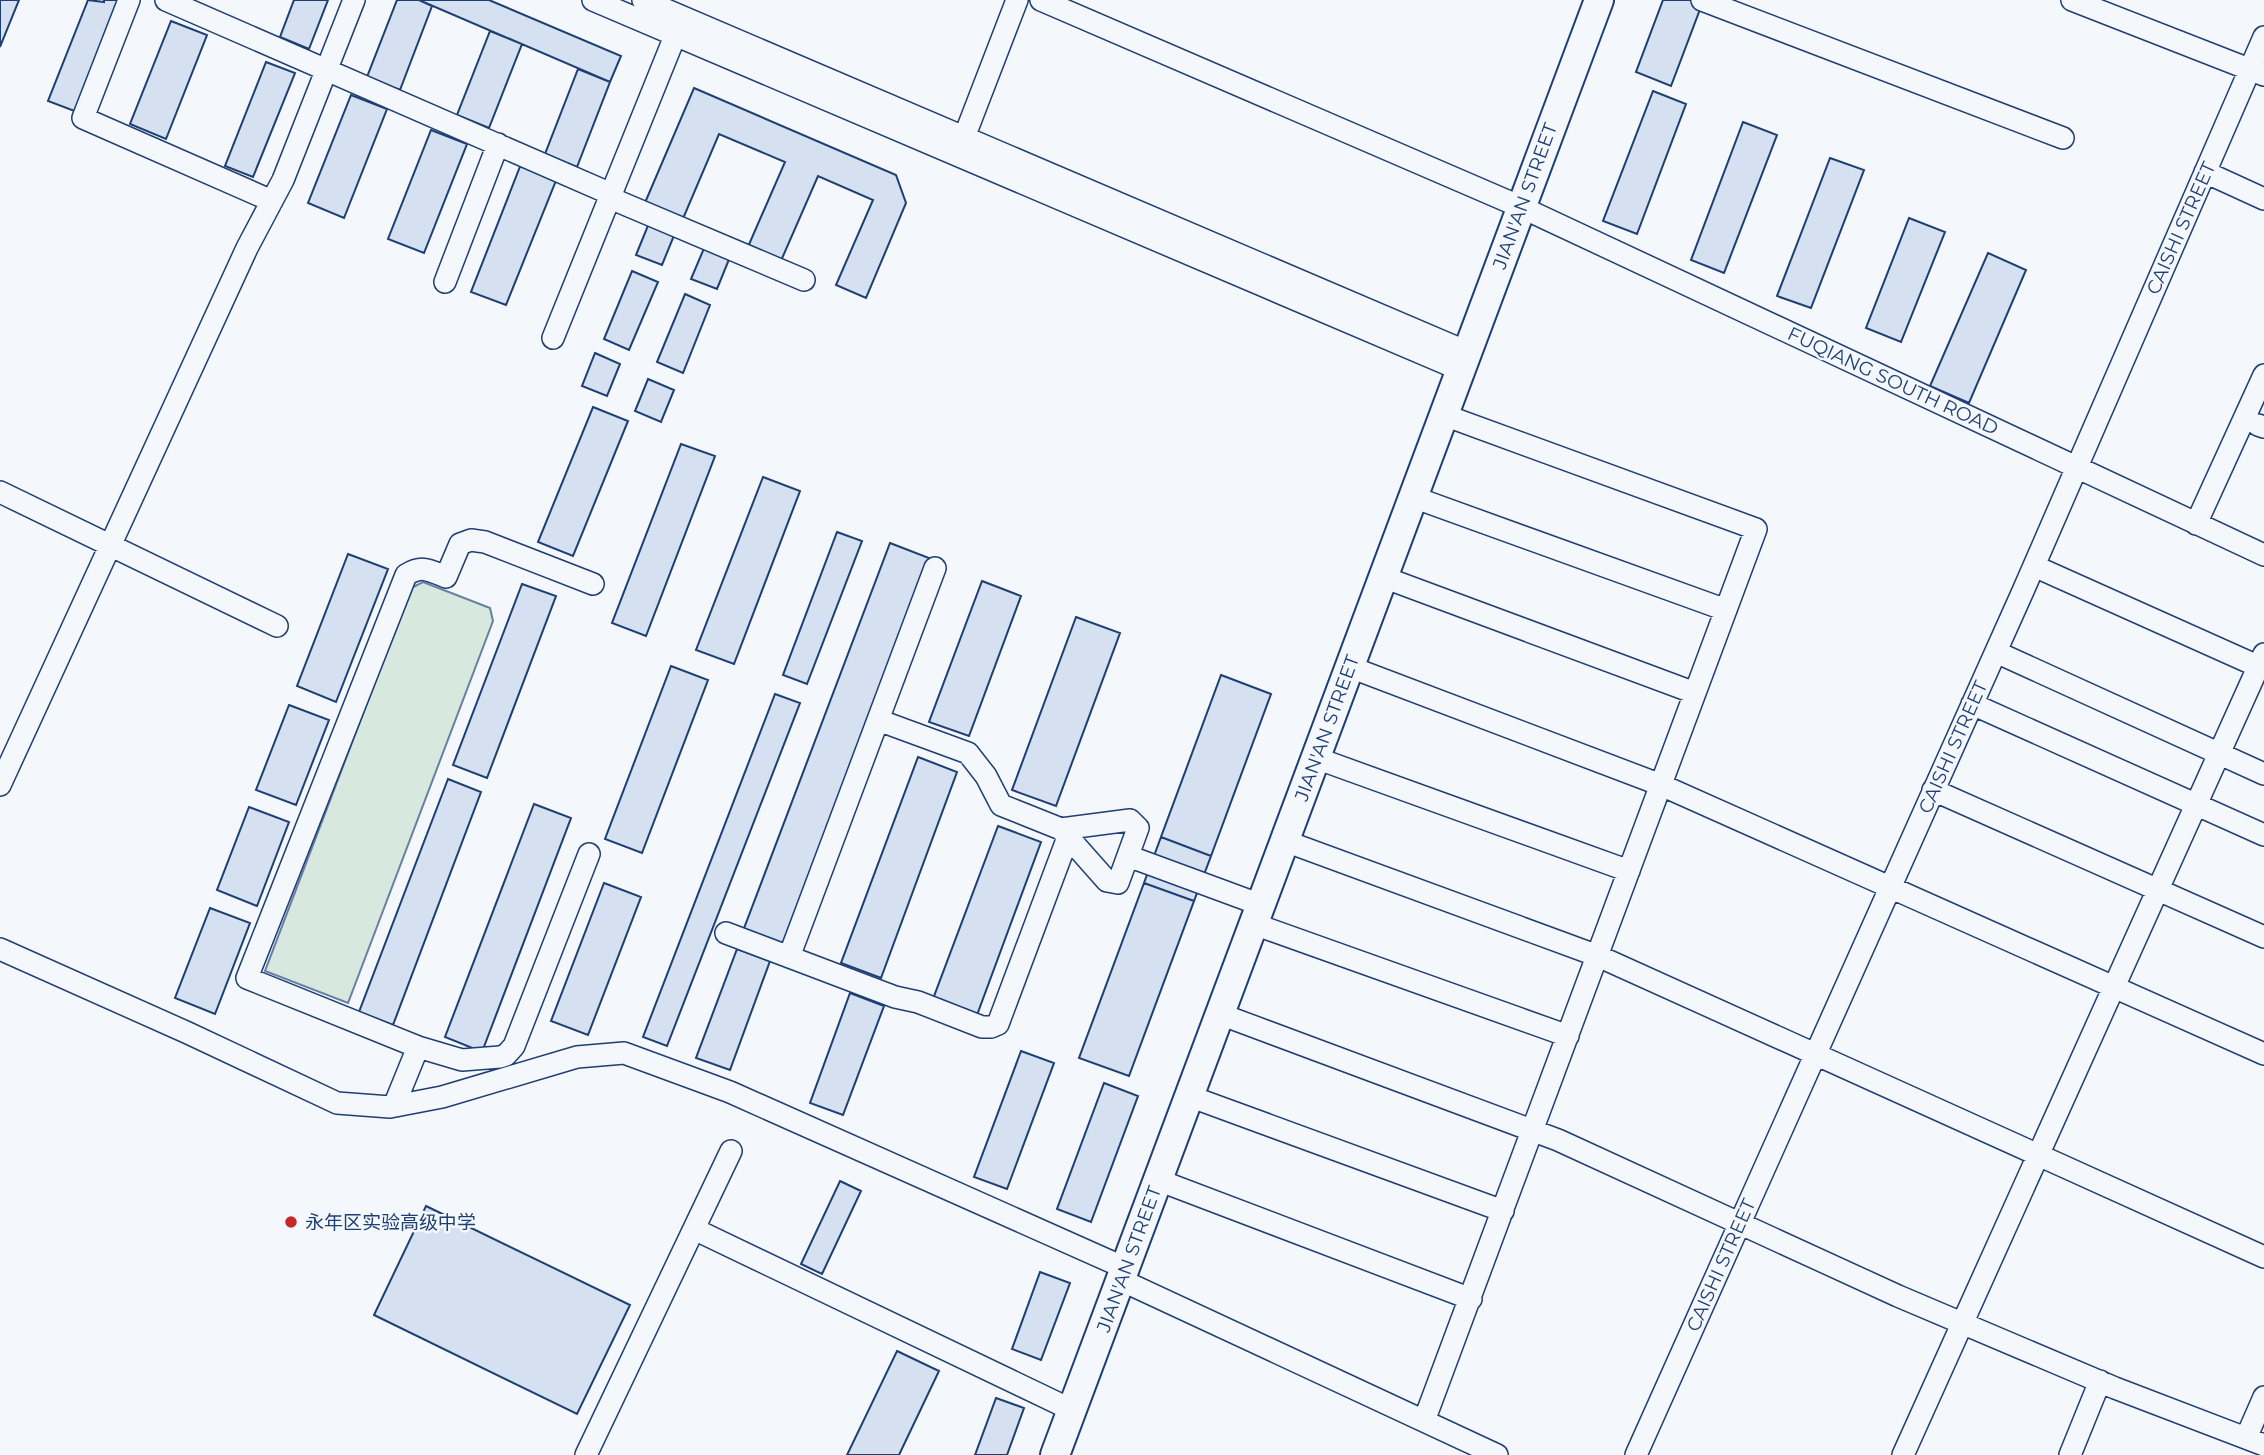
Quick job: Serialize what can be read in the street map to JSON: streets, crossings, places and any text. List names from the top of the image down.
{
  "streets": {
    "main road": ["JIAN'AN STREET"],
    "street": ["CAISHI STREET", "FUQIANG SOUTH ROAD"]
  },
  "crossings": [
    ["JIAN'AN STREET", "FUQIANG SOUTH ROAD"],
    ["CAISHI STREET", "FUQIANG SOUTH ROAD"]
  ],
  "places": ["永年区实验高级中学"]
}
